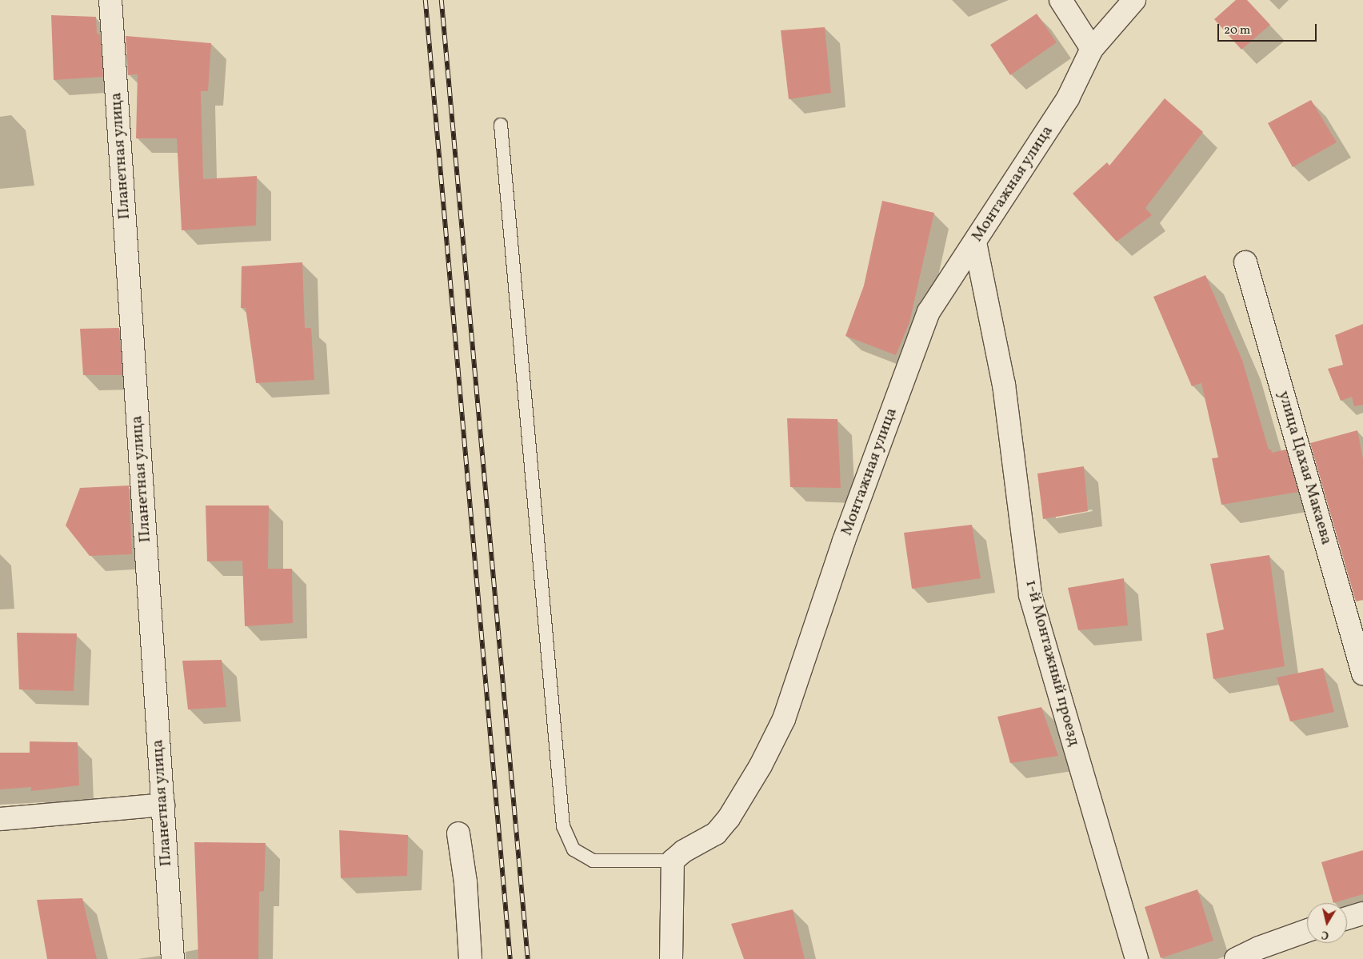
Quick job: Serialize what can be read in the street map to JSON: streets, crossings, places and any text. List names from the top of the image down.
{
  "streets": {
    "street": [
      "Планетная улица",
      "Монтажная улица",
      "улица Цахая Макаева",
      "1-й Монтажный проезд"
    ]
  },
  "crossings": [
    ["Монтажная улица", "1-й Монтажный проезд"]
  ],
  "scale_bar": "20 m",
  "north": "bottom"
}
